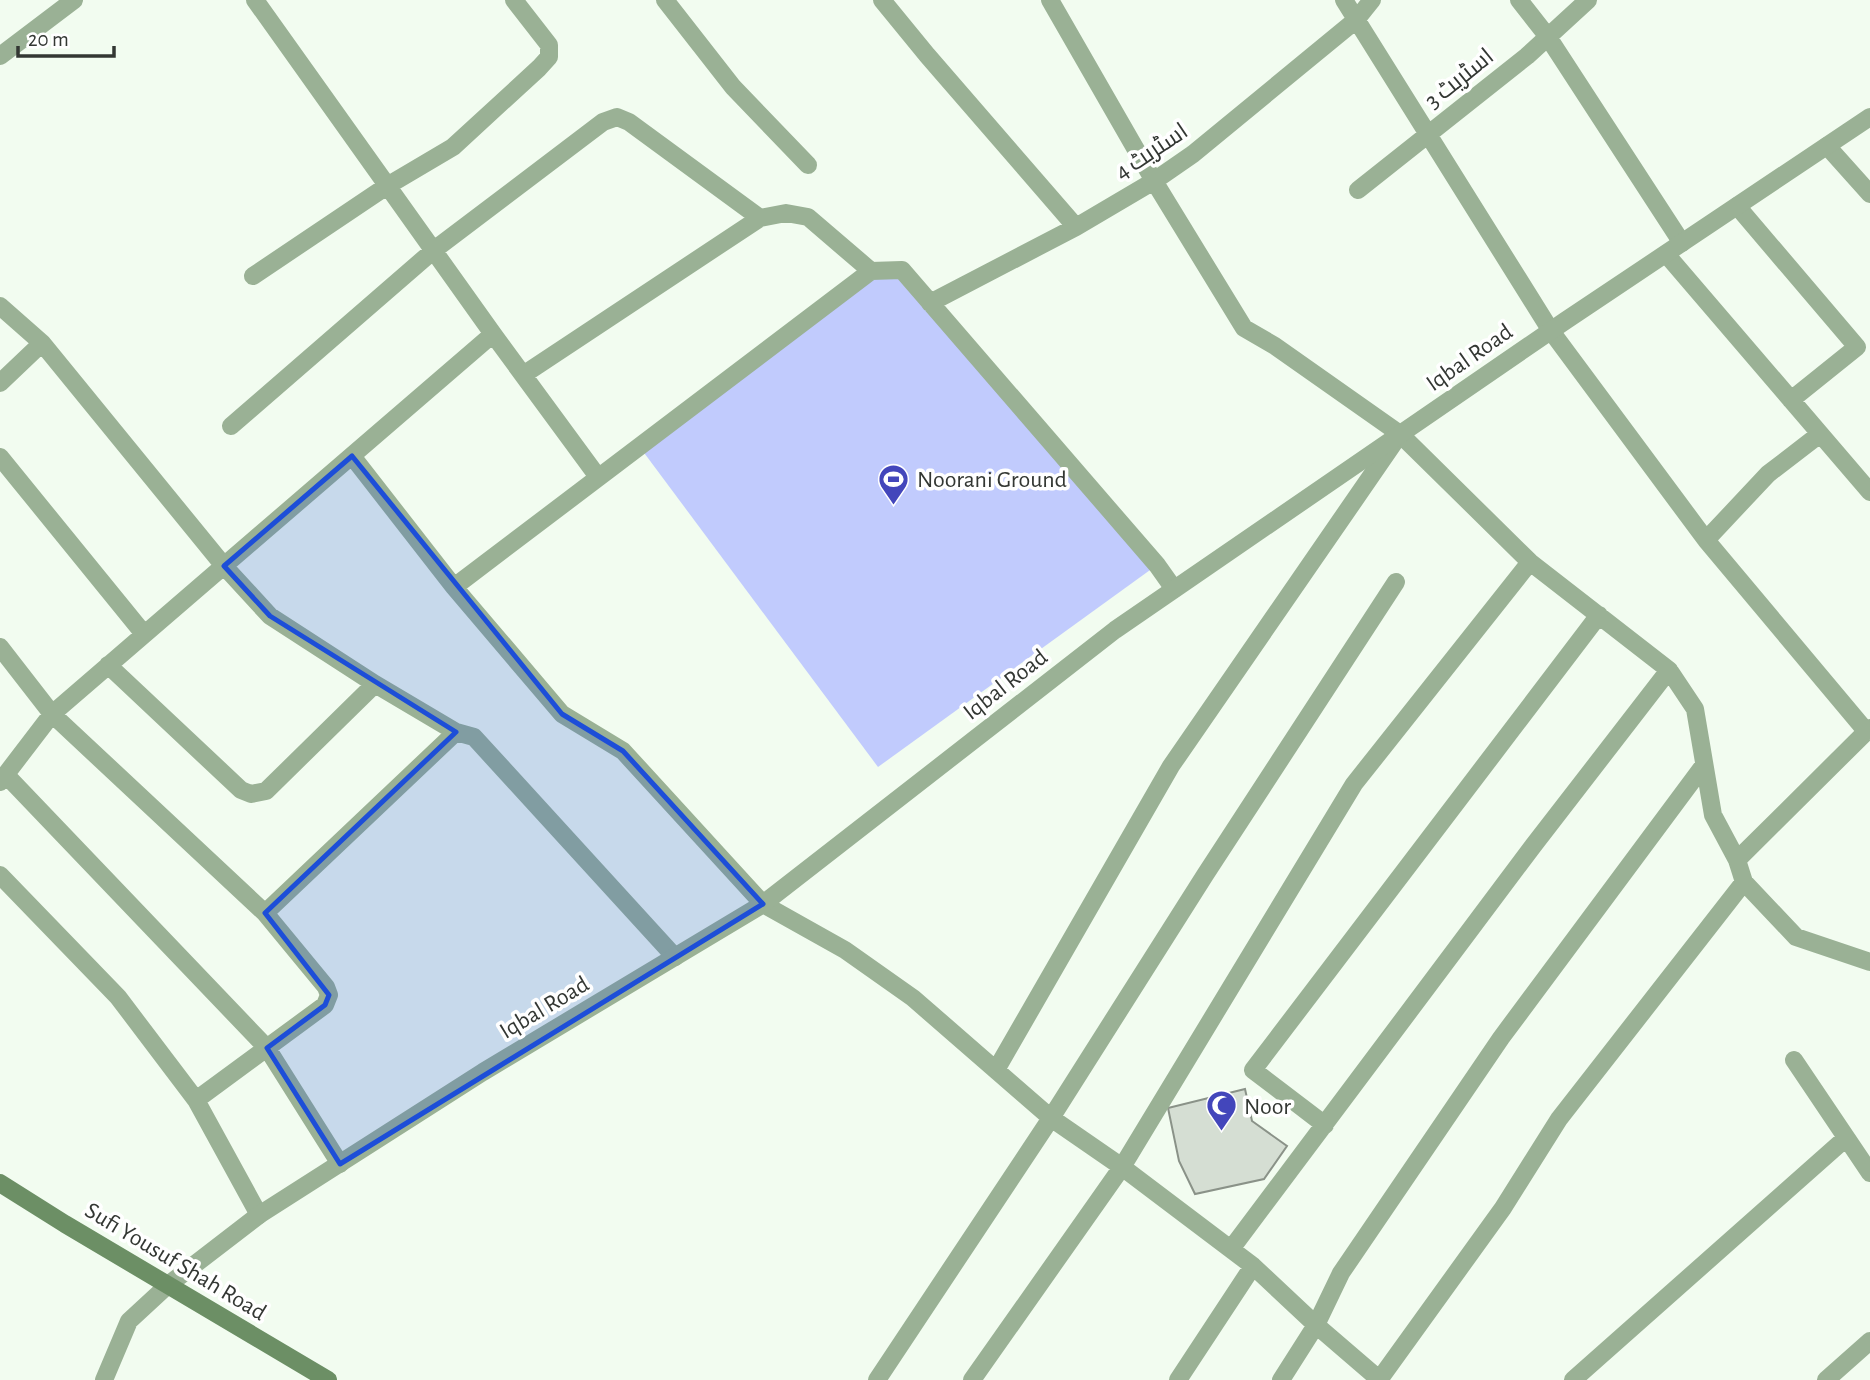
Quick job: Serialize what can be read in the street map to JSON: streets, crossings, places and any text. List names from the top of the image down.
{
  "streets": {
    "main road": ["Sufi Yousuf Shah Road"],
    "street": ["اسٹریٹ 3", "اسٹریٹ 4", "Iqbal Road"]
  },
  "crossings": [
    ["Iqbal Road", "Sufi Yousuf Shah Road"]
  ],
  "places": {
    "sports": ["Noorani Ground"],
    "mosque": ["Noor"]
  },
  "scale_bar": "20 m"
}
